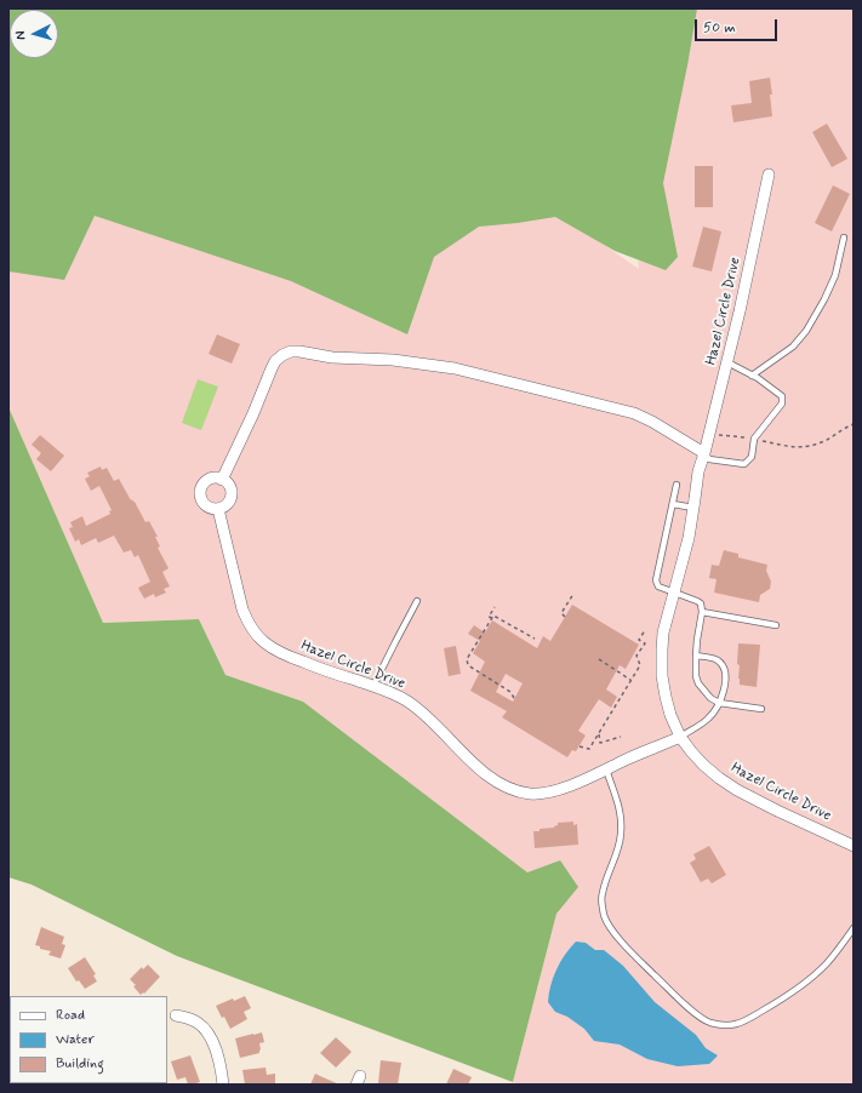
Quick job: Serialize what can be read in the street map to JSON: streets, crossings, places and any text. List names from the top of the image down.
{
  "streets": {
    "street": ["Hazel Circle Drive"]
  },
  "legend": ["Road", "Water", "Building"],
  "scale_bar": "50 m",
  "north": "left"
}
